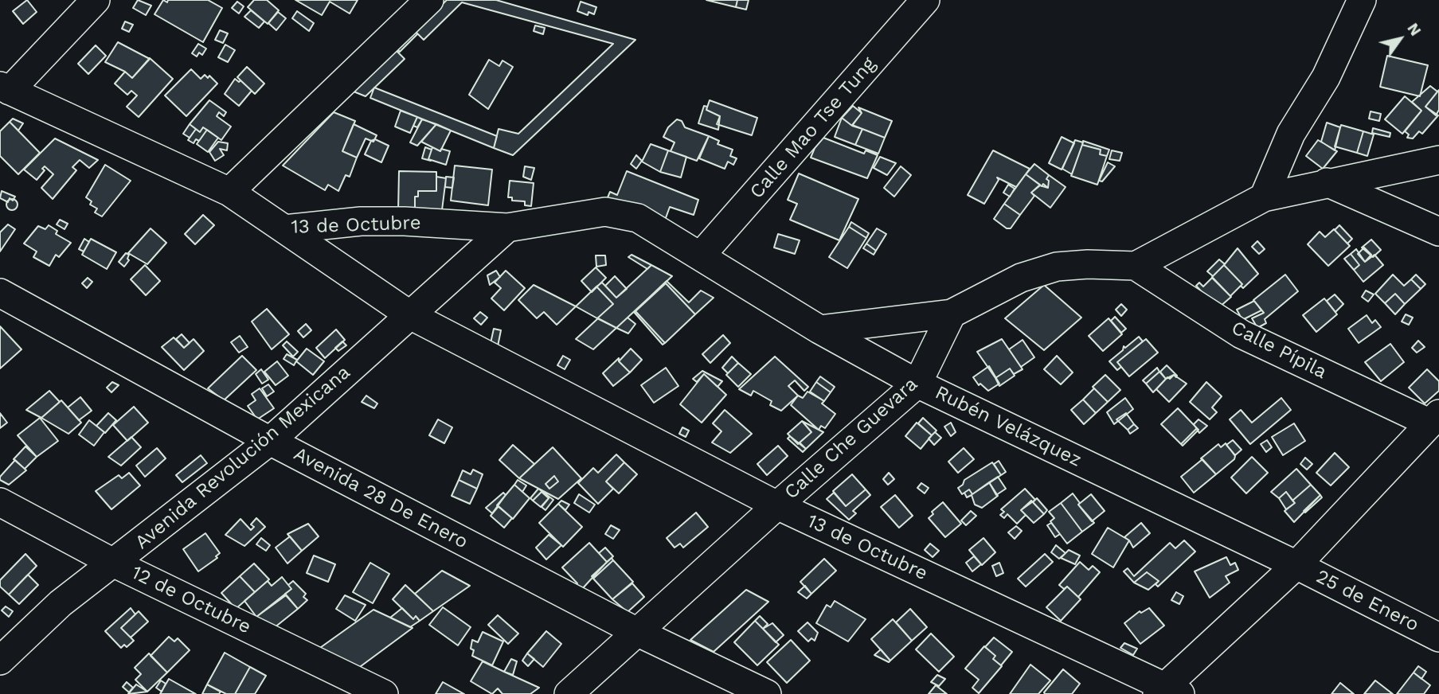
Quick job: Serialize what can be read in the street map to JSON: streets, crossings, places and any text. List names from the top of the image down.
{
  "streets": {
    "street": [
      "Calle Mao Tse Tung",
      "13 de Octubre",
      "Calle Pípila",
      "Rubén Velázquez",
      "Calle Che Guevara",
      "Avenida Revolución Mexicana",
      "Avenida 28 De Enero",
      "12 de Octubre",
      "25 de Enero"
    ]
  },
  "crossings": [
    ["Calle Mao Tse Tung", "13 de Octubre"],
    ["Calle Mao Tse Tung", "Rubén Velázquez"],
    ["13 de Octubre", "Rubén Velázquez"],
    ["13 de Octubre", "Calle Che Guevara"],
    ["13 de Octubre", "Avenida Revolución Mexicana"],
    ["Rubén Velázquez", "Calle Che Guevara"],
    ["Rubén Velázquez", "25 de Enero"],
    ["Calle Che Guevara", "Avenida 28 De Enero"],
    ["Avenida Revolución Mexicana", "Avenida 28 De Enero"],
    ["Avenida Revolución Mexicana", "12 de Octubre"]
  ],
  "north": "top right"
}
